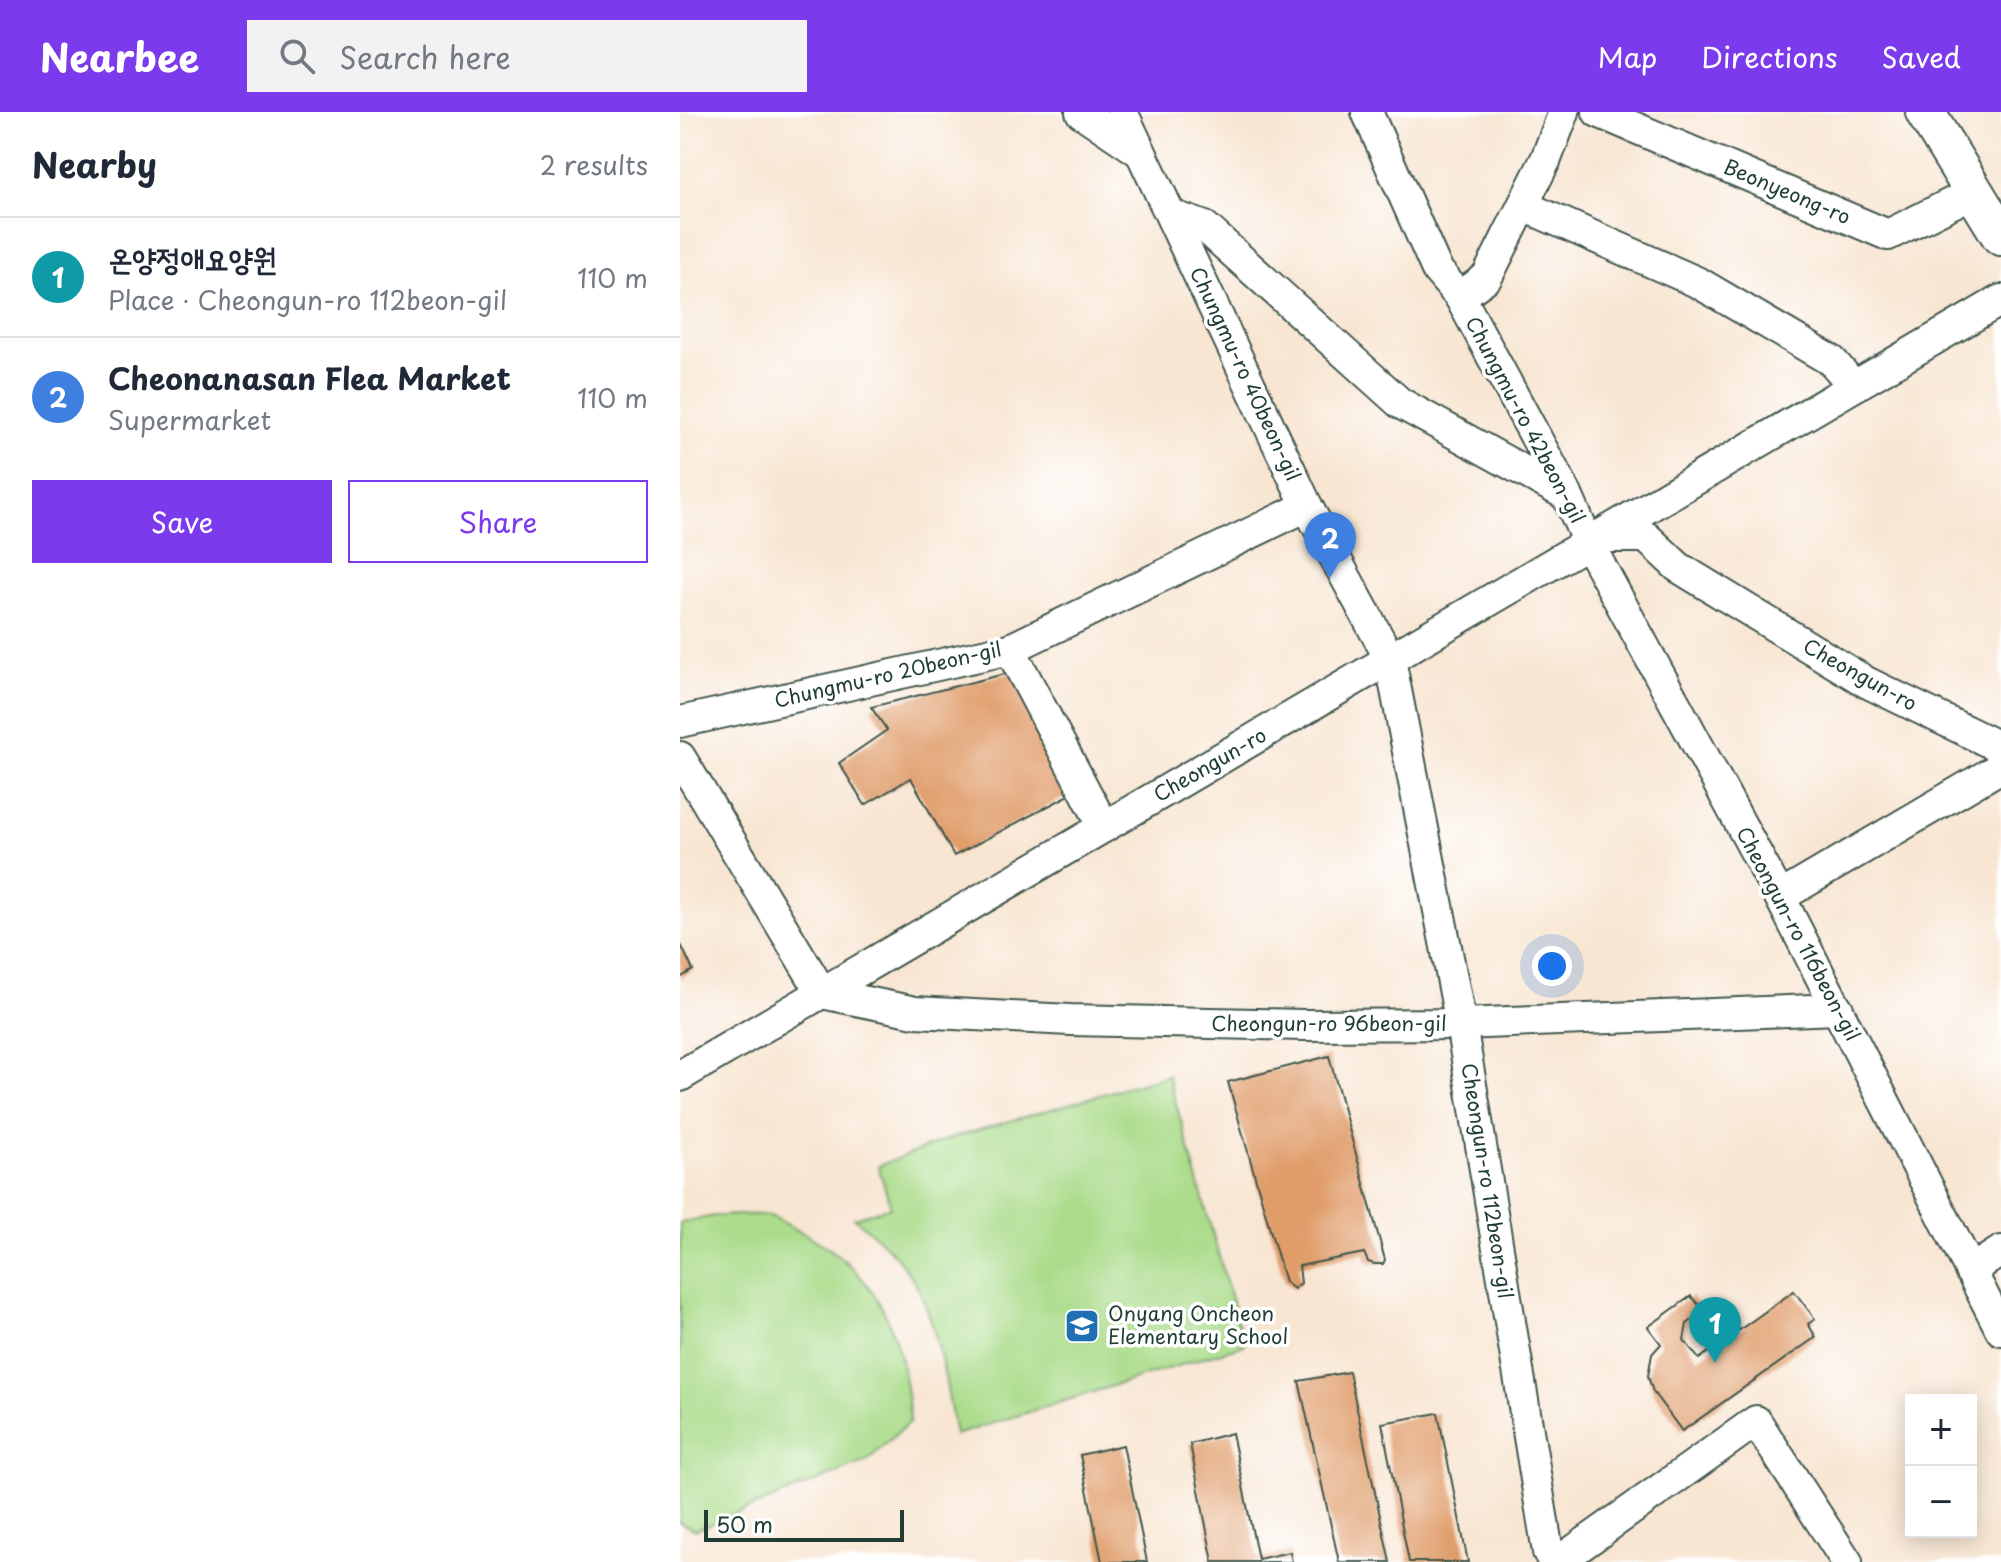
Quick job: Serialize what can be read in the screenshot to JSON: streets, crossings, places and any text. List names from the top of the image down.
{
  "streets": {
    "street": [
      "Beonyeong-ro",
      "Chungmu-ro 40beon-gil",
      "Chungmu-ro 42beon-gil",
      "Chungmu-ro 20beon-gil",
      "Cheongun-ro",
      "Cheongun-ro 116beon-gil",
      "Cheongun-ro 96beon-gil",
      "Cheongun-ro 112beon-gil"
    ]
  },
  "crossings": [
    ["Chungmu-ro 40beon-gil", "Chungmu-ro 42beon-gil"],
    ["Chungmu-ro 40beon-gil", "Chungmu-ro 20beon-gil"],
    ["Chungmu-ro 40beon-gil", "Cheongun-ro"],
    ["Chungmu-ro 40beon-gil", "Cheongun-ro 112beon-gil"],
    ["Chungmu-ro 42beon-gil", "Cheongun-ro"],
    ["Chungmu-ro 42beon-gil", "Cheongun-ro 116beon-gil"],
    ["Cheongun-ro", "Cheongun-ro 116beon-gil"],
    ["Cheongun-ro", "Cheongun-ro 96beon-gil"],
    ["Cheongun-ro", "Cheongun-ro 112beon-gil"],
    ["Cheongun-ro 116beon-gil", "Cheongun-ro 96beon-gil"],
    ["Cheongun-ro 96beon-gil", "Cheongun-ro 112beon-gil"]
  ],
  "places": {
    "school or university": ["Onyang Oncheon Elementary School"]
  },
  "scale_bar": "50 m",
  "page": {
    "header": "Nearbee",
    "search": "Search here",
    "nav": ["Map", "Directions", "Saved"],
    "heading": ["Nearby", "2 results"],
    "list": [
      {
        "mark": "1",
        "name": "온양정애요양원",
        "note": "Place · Cheongun-ro 112beon-gil",
        "value": "110 m"
      },
      {
        "mark": "2",
        "name": "Cheonanasan Flea Market",
        "note": "Supermarket",
        "value": "110 m"
      }
    ],
    "buttons": ["Save", "Share"],
    "pins": ["2", "1"],
    "map_buttons": ["+", "−"],
    "scale": "50 m"
  }
}
